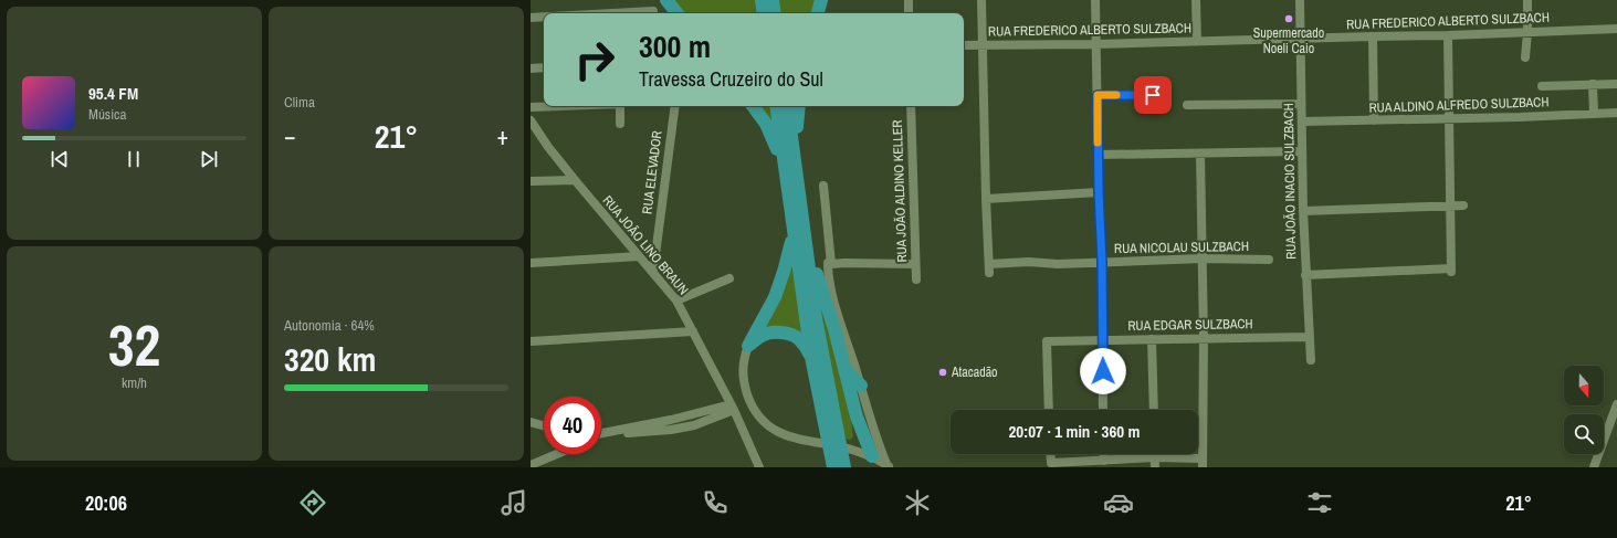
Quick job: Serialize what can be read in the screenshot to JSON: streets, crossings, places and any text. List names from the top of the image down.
{
  "streets": {
    "street": [
      "RUA FREDERICO ALBERTO SULZBACH",
      "RUA ALDINO ALFREDO SULZBACH",
      "RUA ELEVADOR",
      "RUA JOÃO INACIO SULZBACH",
      "RUA JOÃO ALDINO KELLER",
      "RUA JOÃO LINO BRAUN",
      "RUA NICOLAU SULZBACH",
      "RUA EDGAR SULZBACH"
    ]
  },
  "crossings": [
    ["RUA FREDERICO ALBERTO SULZBACH", "RUA JOÃO INACIO SULZBACH"],
    ["RUA ALDINO ALFREDO SULZBACH", "RUA JOÃO INACIO SULZBACH"],
    ["RUA ELEVADOR", "RUA JOÃO LINO BRAUN"],
    ["RUA JOÃO INACIO SULZBACH", "RUA EDGAR SULZBACH"]
  ],
  "places": ["Supermercado Noeli Caio", "Atacadão"],
  "north": "bottom",
  "page": {
    "tile": [
      "Clima",
      ["32", "km/h"],
      ["Autonomia · 64%", "320 km"]
    ],
    "turn": ["300 m", "Travessa Cruzeiro do Sul"],
    "song": ["95.4 FM", "Música"],
    "heat": ["−", "21°", "+"],
    "limit": "40",
    "trip": "20:07 · 1 min · 360 m",
    "tabs": ["20:06", "21°"]
  }
}
